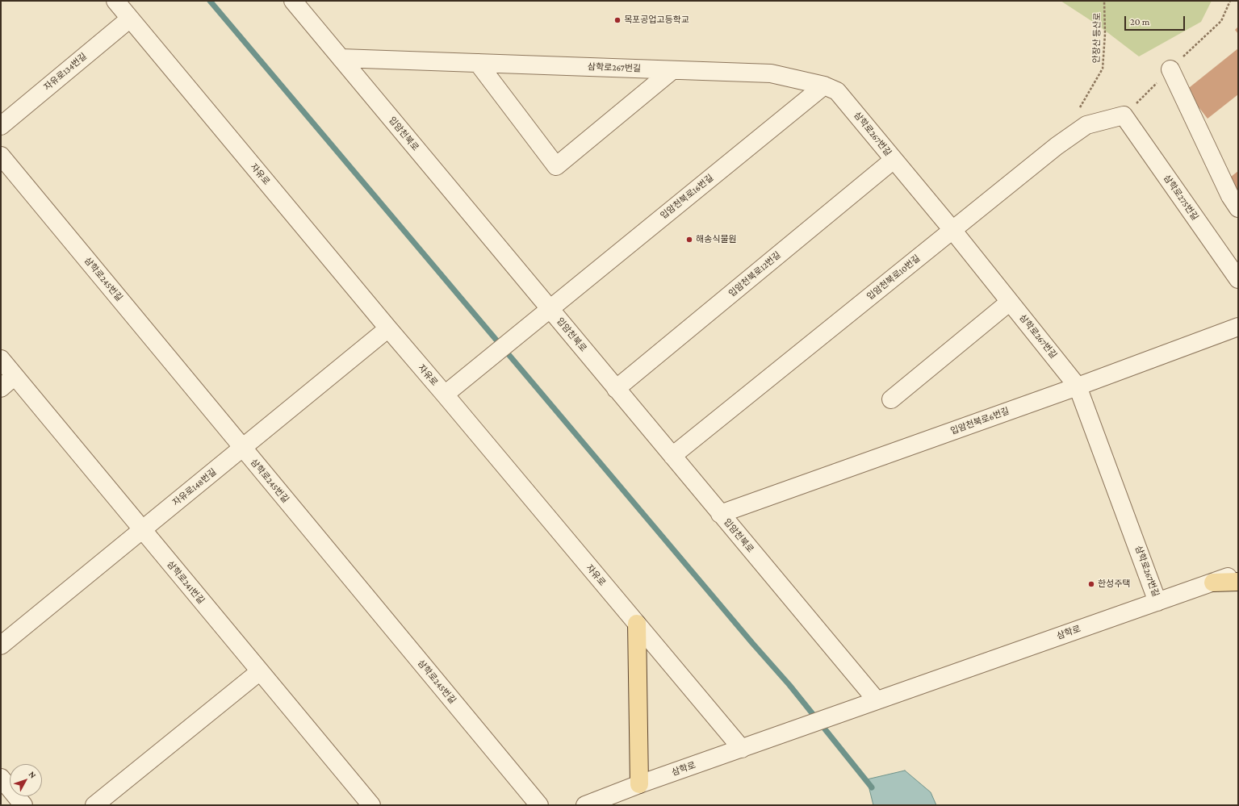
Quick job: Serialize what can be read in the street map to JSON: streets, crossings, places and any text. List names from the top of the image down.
{
  "streets": {
    "street": [
      "삼학로267번길",
      "자유로134번길",
      "입암천북로",
      "자유로",
      "입암천북로16번길",
      "삼학로275번길",
      "입암천북로12번길",
      "입암천북로10번길",
      "삼학로245번길",
      "입암천북로6번길",
      "자유로148번길",
      "삼학로241번길",
      "삼학로"
    ],
    "path": ["안장산 등산로"]
  },
  "crossings": [
    ["안장산 등산로", "입암천북로10번길"],
    ["삼학로267번길", "입암천북로"],
    ["삼학로267번길", "입암천북로16번길"],
    ["삼학로267번길", "입암천북로12번길"],
    ["삼학로267번길", "입암천북로10번길"],
    ["삼학로267번길", "입암천북로6번길"],
    ["삼학로267번길", "삼학로"],
    ["자유로134번길", "자유로"],
    ["입암천북로", "입암천북로16번길"],
    ["입암천북로", "입암천북로12번길"],
    ["입암천북로", "입암천북로10번길"],
    ["입암천북로", "입암천북로6번길"],
    ["입암천북로", "삼학로"],
    ["자유로", "입암천북로16번길"],
    ["자유로", "자유로148번길"],
    ["자유로", "삼학로"],
    ["삼학로275번길", "입암천북로10번길"],
    ["삼학로245번길", "자유로148번길"],
    ["자유로148번길", "삼학로241번길"]
  ],
  "places": ["목포공업고등학교", "해송식물원", "한성주택"],
  "scale_bar": "20 m",
  "north": "top right"
}
